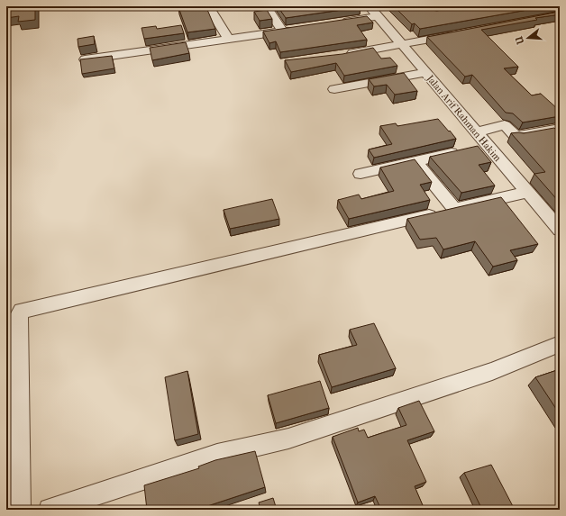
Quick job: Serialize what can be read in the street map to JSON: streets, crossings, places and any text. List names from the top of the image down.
{
  "streets": {
    "street": ["Jalan Arif Rahman Hakim"]
  },
  "north": "left"
}
